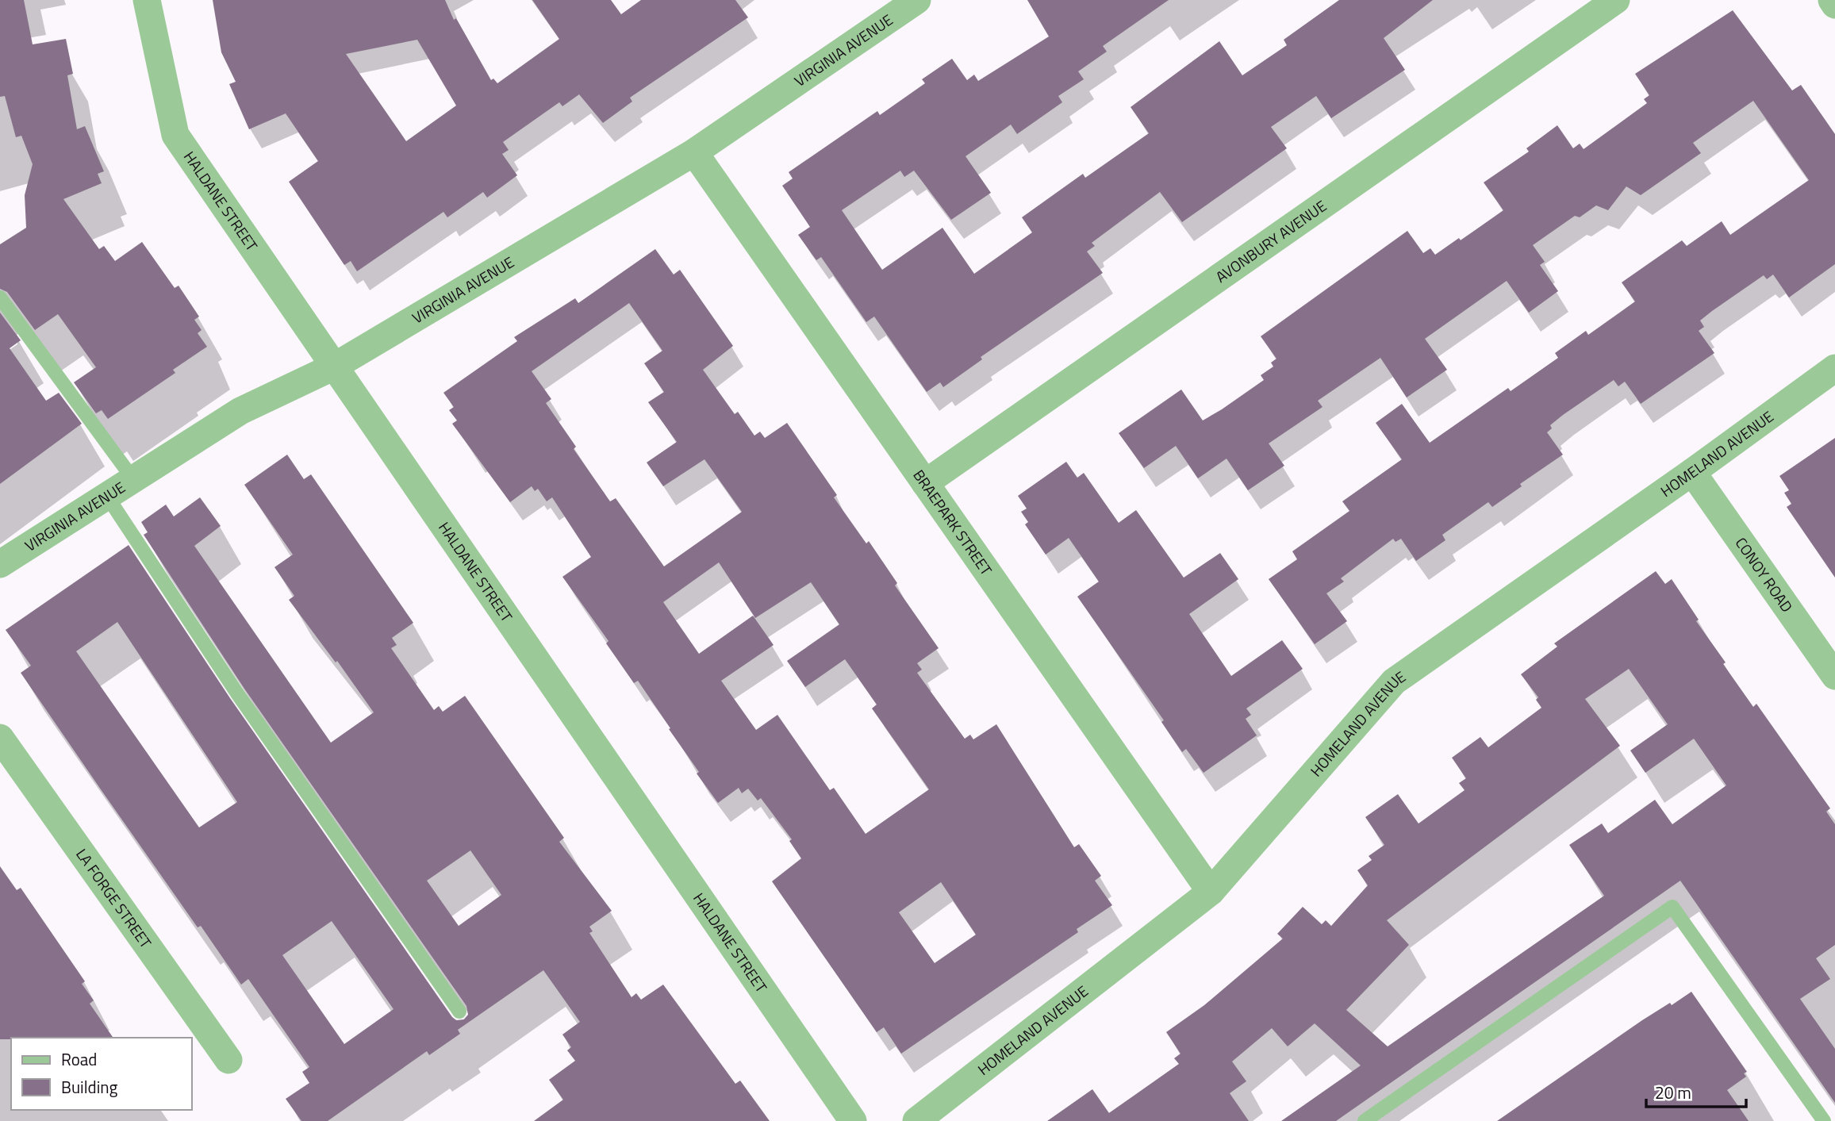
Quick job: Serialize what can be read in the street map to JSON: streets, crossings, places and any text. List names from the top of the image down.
{
  "streets": {
    "street": [
      "VIRGINIA AVENUE",
      "HALDANE STREET",
      "AVONBURY AVENUE",
      "HOMELAND AVENUE",
      "BRAEPARK STREET",
      "CONOY ROAD",
      "LA FORGE STREET"
    ]
  },
  "crossings": [
    ["VIRGINIA AVENUE", "HALDANE STREET"],
    ["VIRGINIA AVENUE", "BRAEPARK STREET"],
    ["AVONBURY AVENUE", "BRAEPARK STREET"],
    ["HOMELAND AVENUE", "BRAEPARK STREET"],
    ["HOMELAND AVENUE", "CONOY ROAD"]
  ],
  "legend": ["Road", "Building"],
  "scale_bar": "20 m"
}
